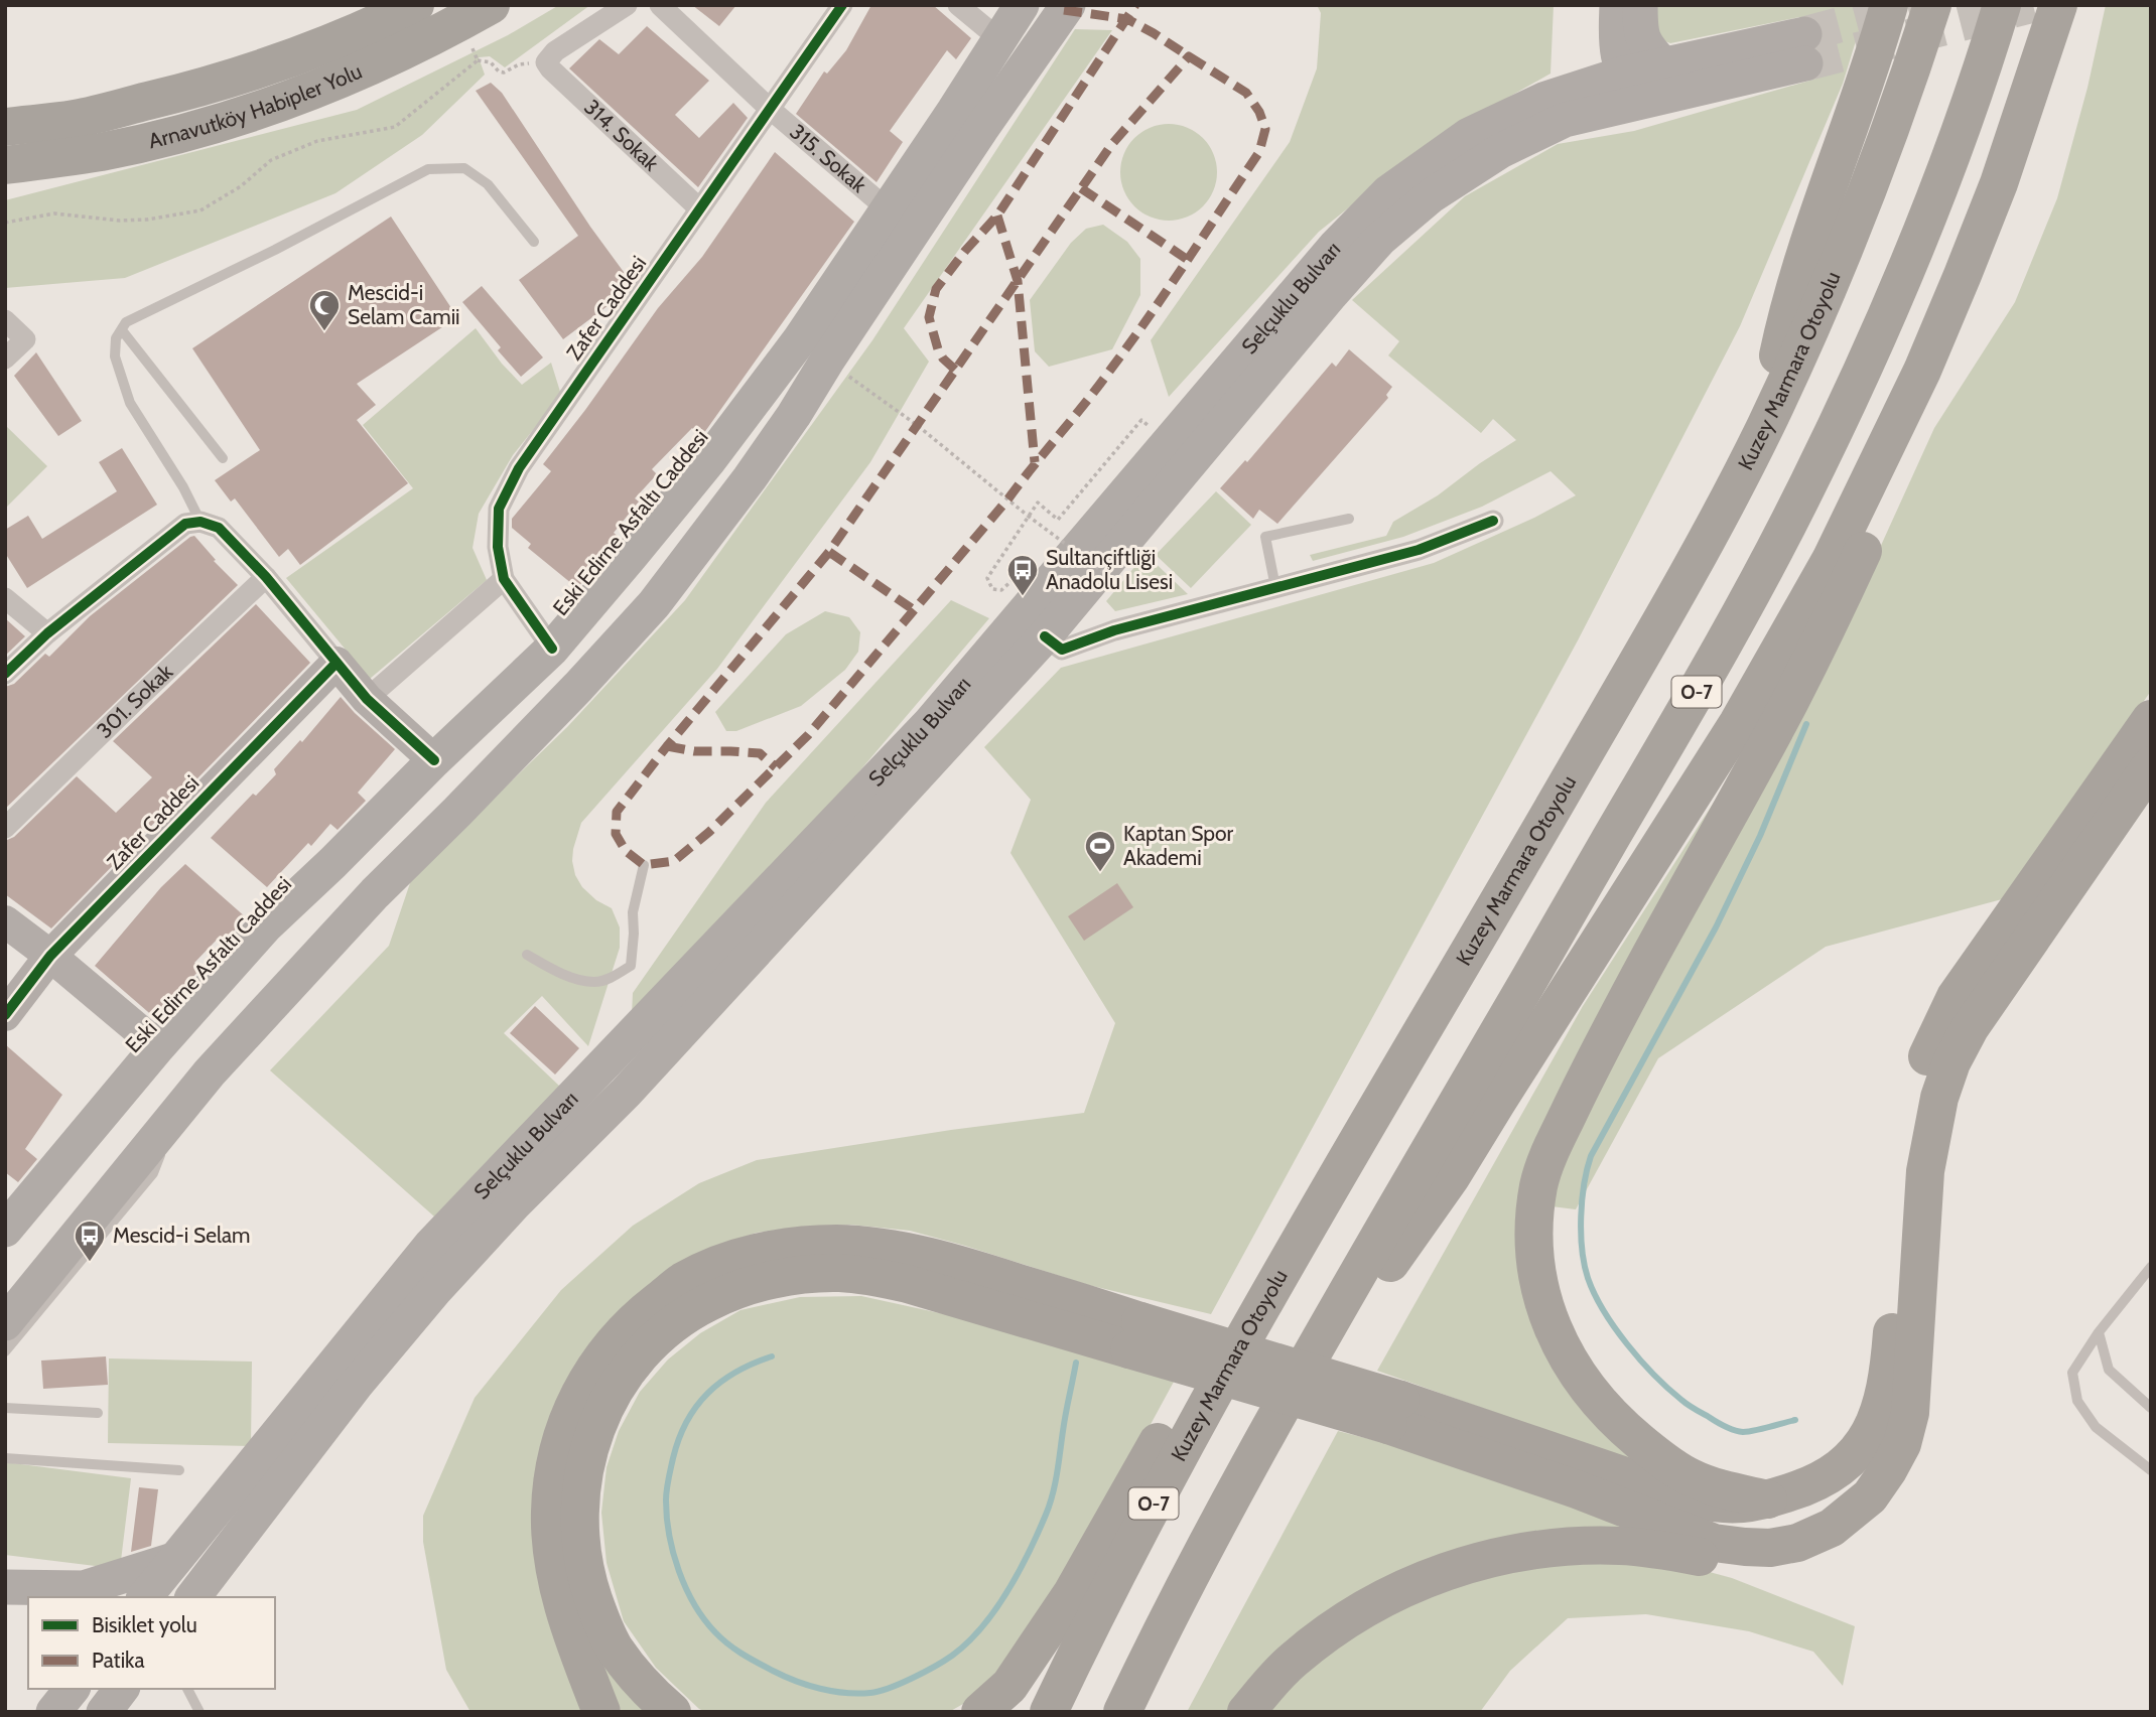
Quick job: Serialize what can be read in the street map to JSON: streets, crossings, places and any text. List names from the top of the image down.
{
  "streets": {
    "highway": ["Arnavutköy Habipler Yolu", "Kuzey Marmara Otoyolu", "O-7"],
    "main road": ["Selçuklu Bulvarı", "Eski Edirne Asfaltı Caddesi"],
    "street": [
      "314. Sokak",
      "315. Sokak",
      "Zafer Caddesi",
      "301. Sokak"
    ]
  },
  "crossings": [
    ["314. Sokak", "Zafer Caddesi"],
    ["315. Sokak", "Zafer Caddesi"],
    ["315. Sokak", "Eski Edirne Asfaltı Caddesi"],
    ["Zafer Caddesi", "Eski Edirne Asfaltı Caddesi"]
  ],
  "places": {
    "mosque": ["Mescid-i Selam Camii"],
    "bus stop": ["Sultançiftliği Anadolu Lisesi", "Mescid-i Selam"],
    "sports": ["Kaptan Spor Akademi"]
  },
  "legend": ["Bisiklet yolu", "Patika"]
}
